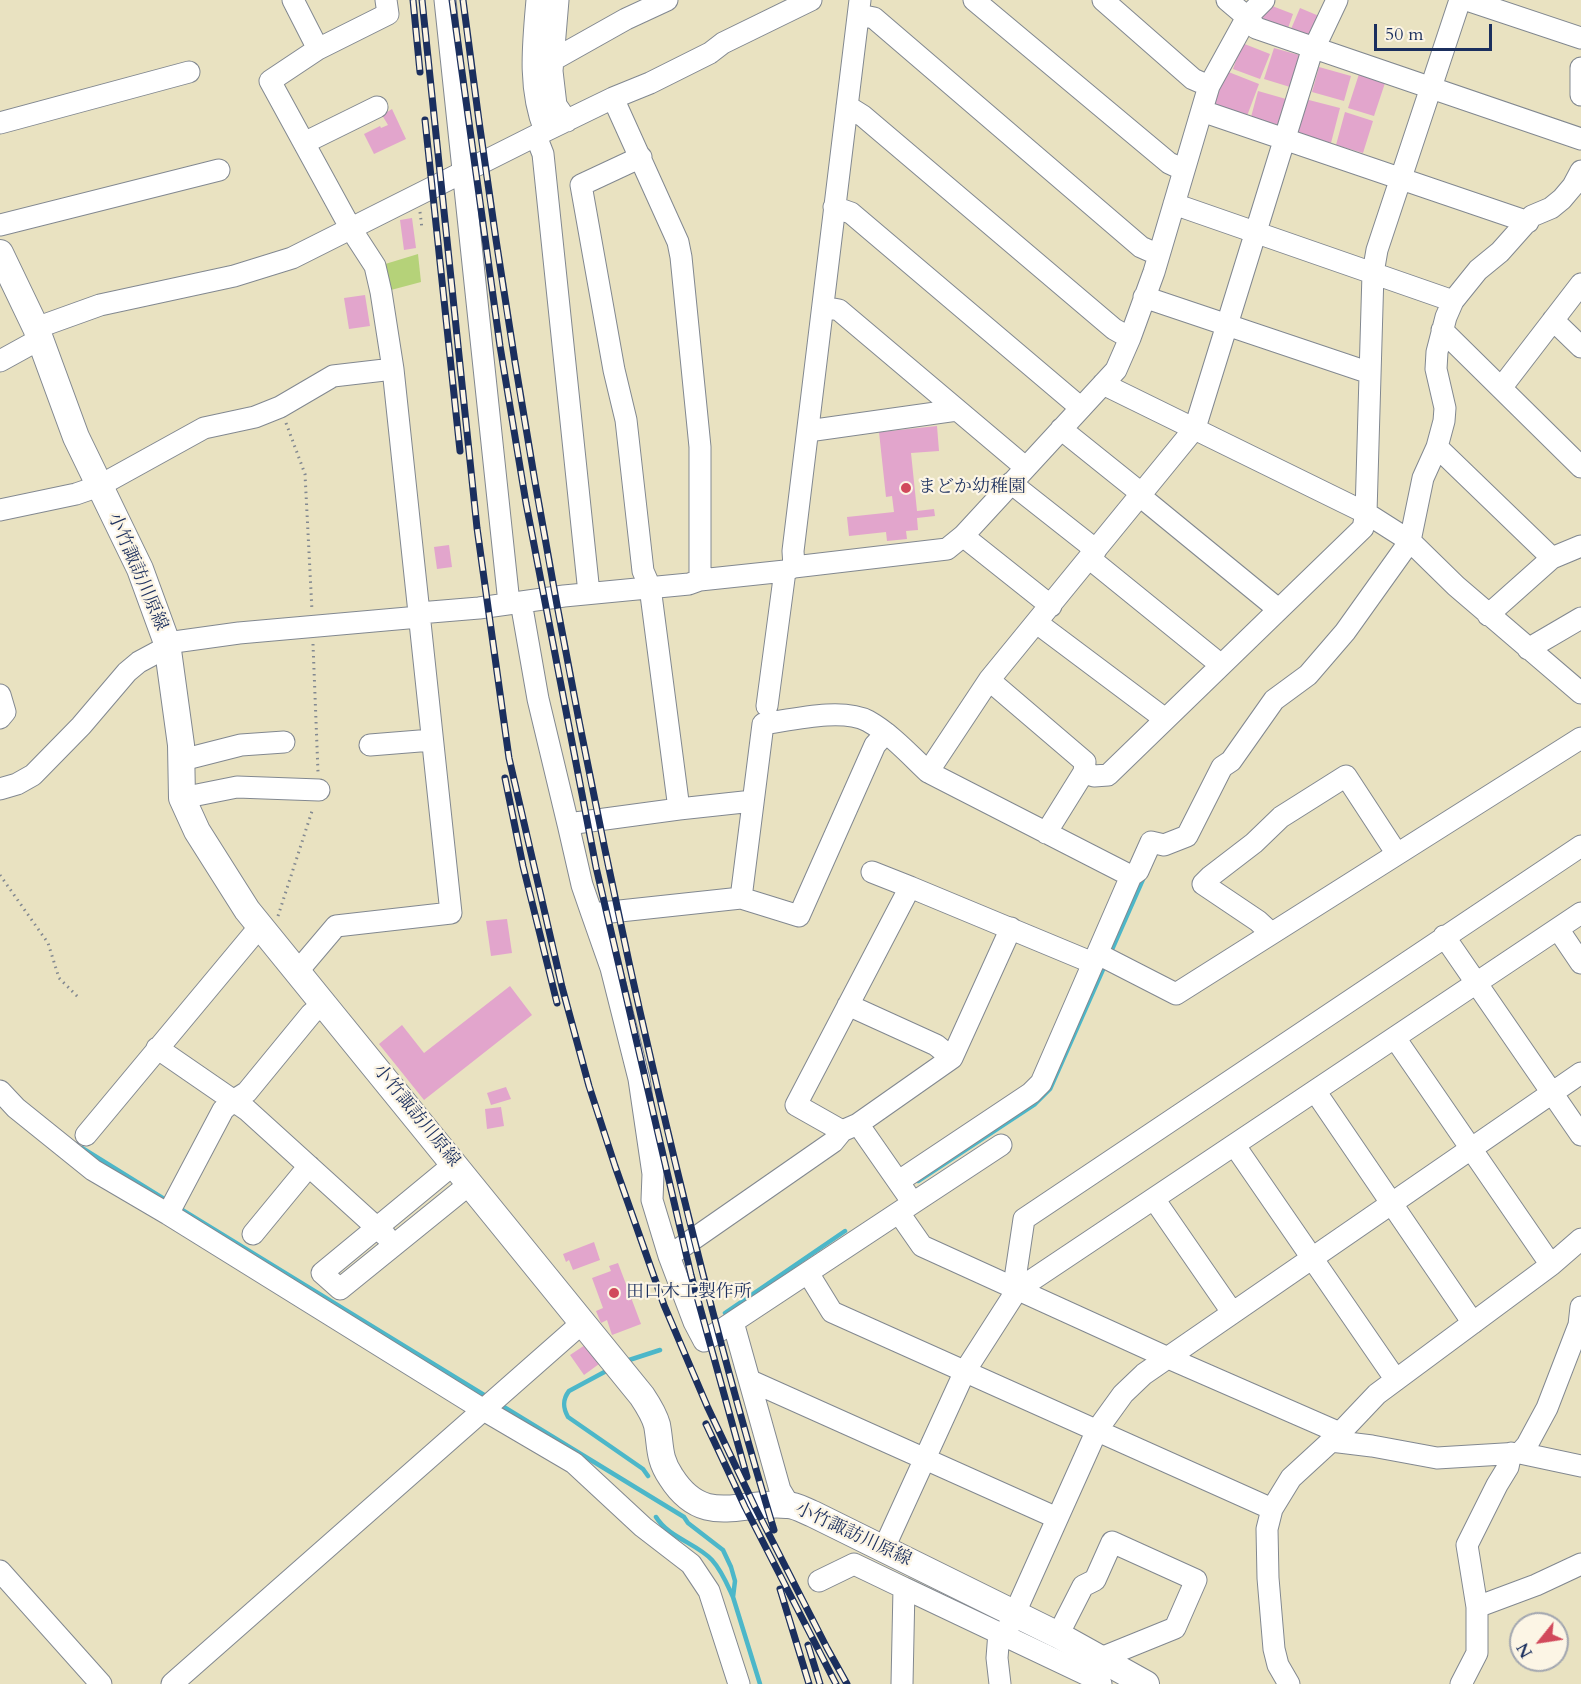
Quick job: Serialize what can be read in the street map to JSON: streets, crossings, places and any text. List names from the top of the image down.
{
  "streets": {
    "main road": ["小竹諏訪川原線"]
  },
  "places": ["まどか幼稚園", "田口木工製作所"],
  "scale_bar": "50 m",
  "north": "bottom left"
}
